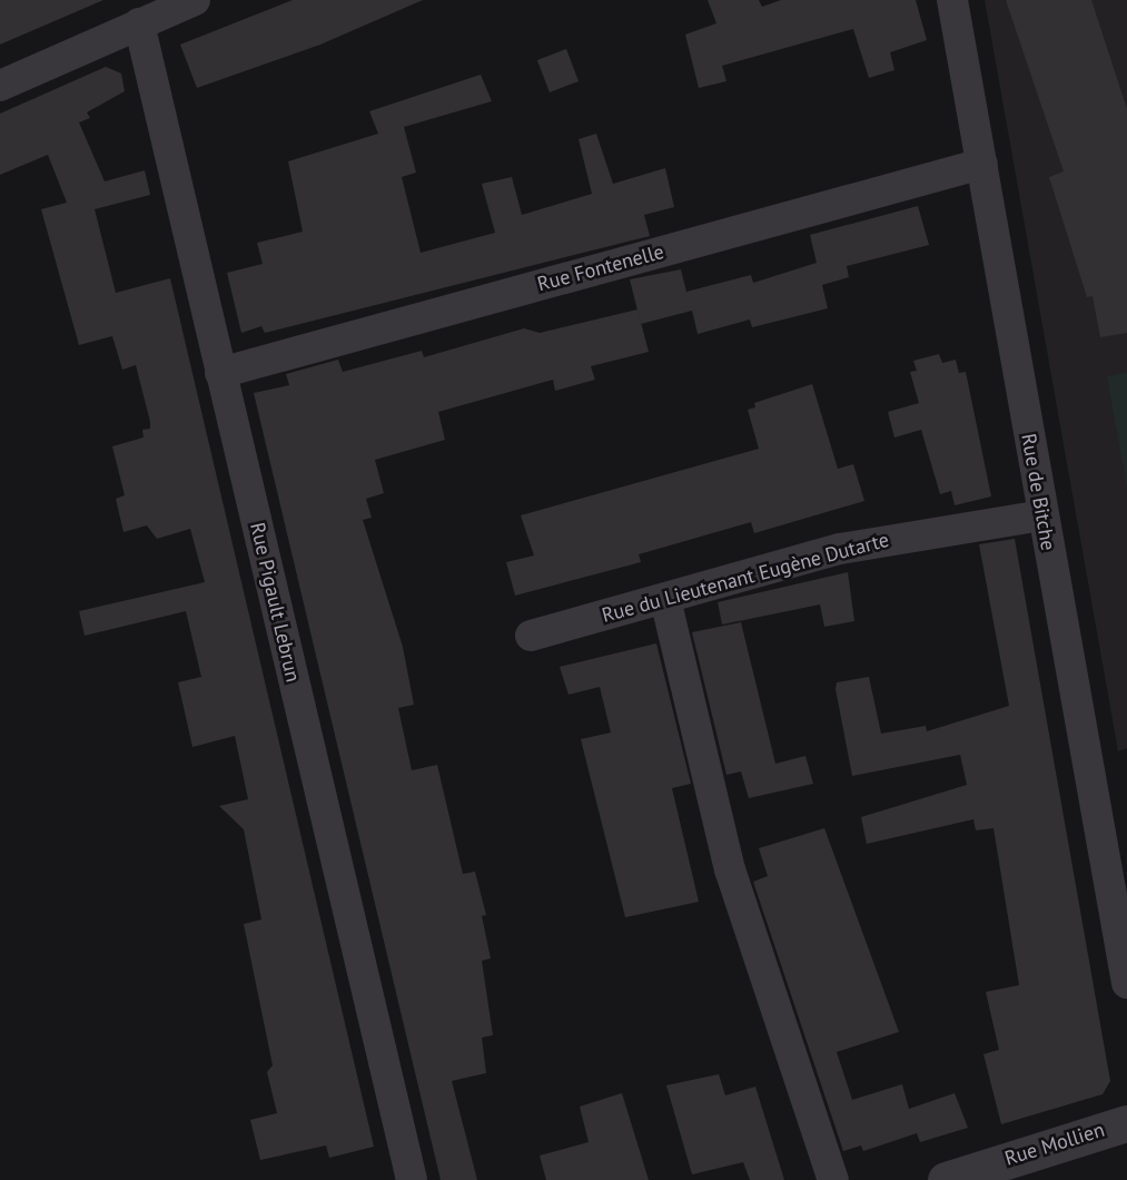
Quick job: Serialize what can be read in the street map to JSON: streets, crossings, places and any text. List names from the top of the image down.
{
  "streets": {
    "street": [
      "Rue Fontenelle",
      "Rue de Bitche",
      "Rue du Lieutenant Eugène Dutarte",
      "Rue Pigault Lebrun",
      "Rue Mollien"
    ]
  },
  "crossings": [
    ["Rue Fontenelle", "Rue de Bitche"],
    ["Rue Fontenelle", "Rue Pigault Lebrun"],
    ["Rue de Bitche", "Rue du Lieutenant Eugène Dutarte"]
  ]
}
